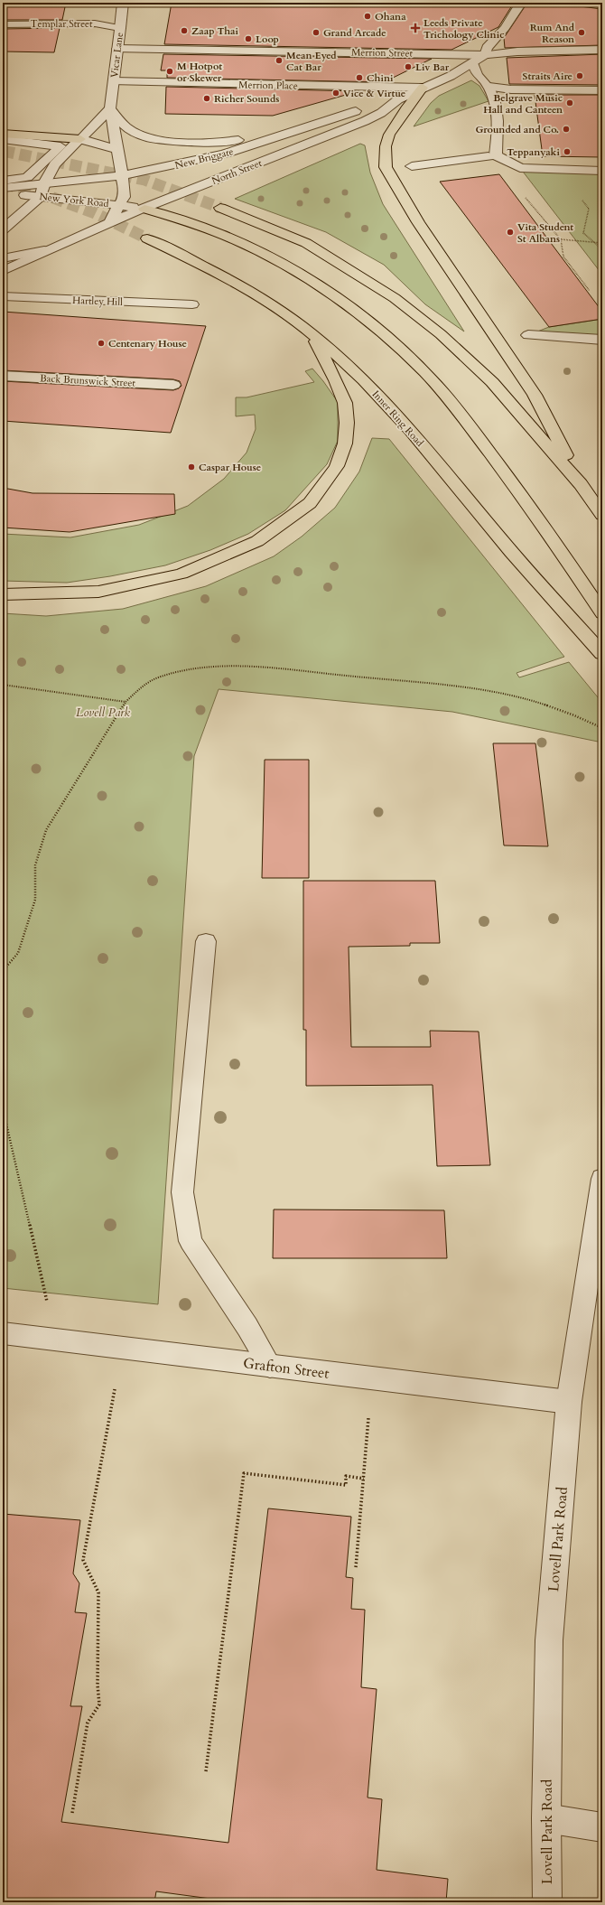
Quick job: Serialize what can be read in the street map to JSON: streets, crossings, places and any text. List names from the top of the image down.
{
  "streets": {
    "highway": ["Inner Ring Road"],
    "street": [
      "Templar Street",
      "Merrion Street",
      "Vicar Lane",
      "Merrion Place",
      "New Briggate",
      "North Street",
      "New York Road",
      "Hartley Hill",
      "Back Brunswick Street",
      "Grafton Street",
      "Lovell Park Road"
    ]
  },
  "crossings": [
    ["Templar Street", "Vicar Lane"],
    ["Merrion Street", "Vicar Lane"],
    ["Merrion Street", "New Briggate"],
    ["Vicar Lane", "Merrion Place"],
    ["Vicar Lane", "New Briggate"],
    ["Merrion Place", "New Briggate"],
    ["New Briggate", "North Street"],
    ["North Street", "New York Road"],
    ["Grafton Street", "Lovell Park Road"]
  ],
  "parks": ["Lovell Park"],
  "places": {
    "other": [
      "Ohana",
      "Zaap Thai",
      "Grand Arcade",
      "Rum And Reason",
      "Loop",
      "Mean Eyed Cat Bar",
      "Liv Bar",
      "M Hotpot or Skewer",
      "Straits Aire",
      "Chini",
      "Vice & Virtue",
      "Richer Sounds",
      "Belgrave Music Hall and Canteen",
      "Grounded and Co.",
      "Teppanyaki",
      "Vita Student St Albans",
      "Centenary House",
      "Caspar House"
    ],
    "health": ["Leeds Private Trichology Clinic"]
  }
}
